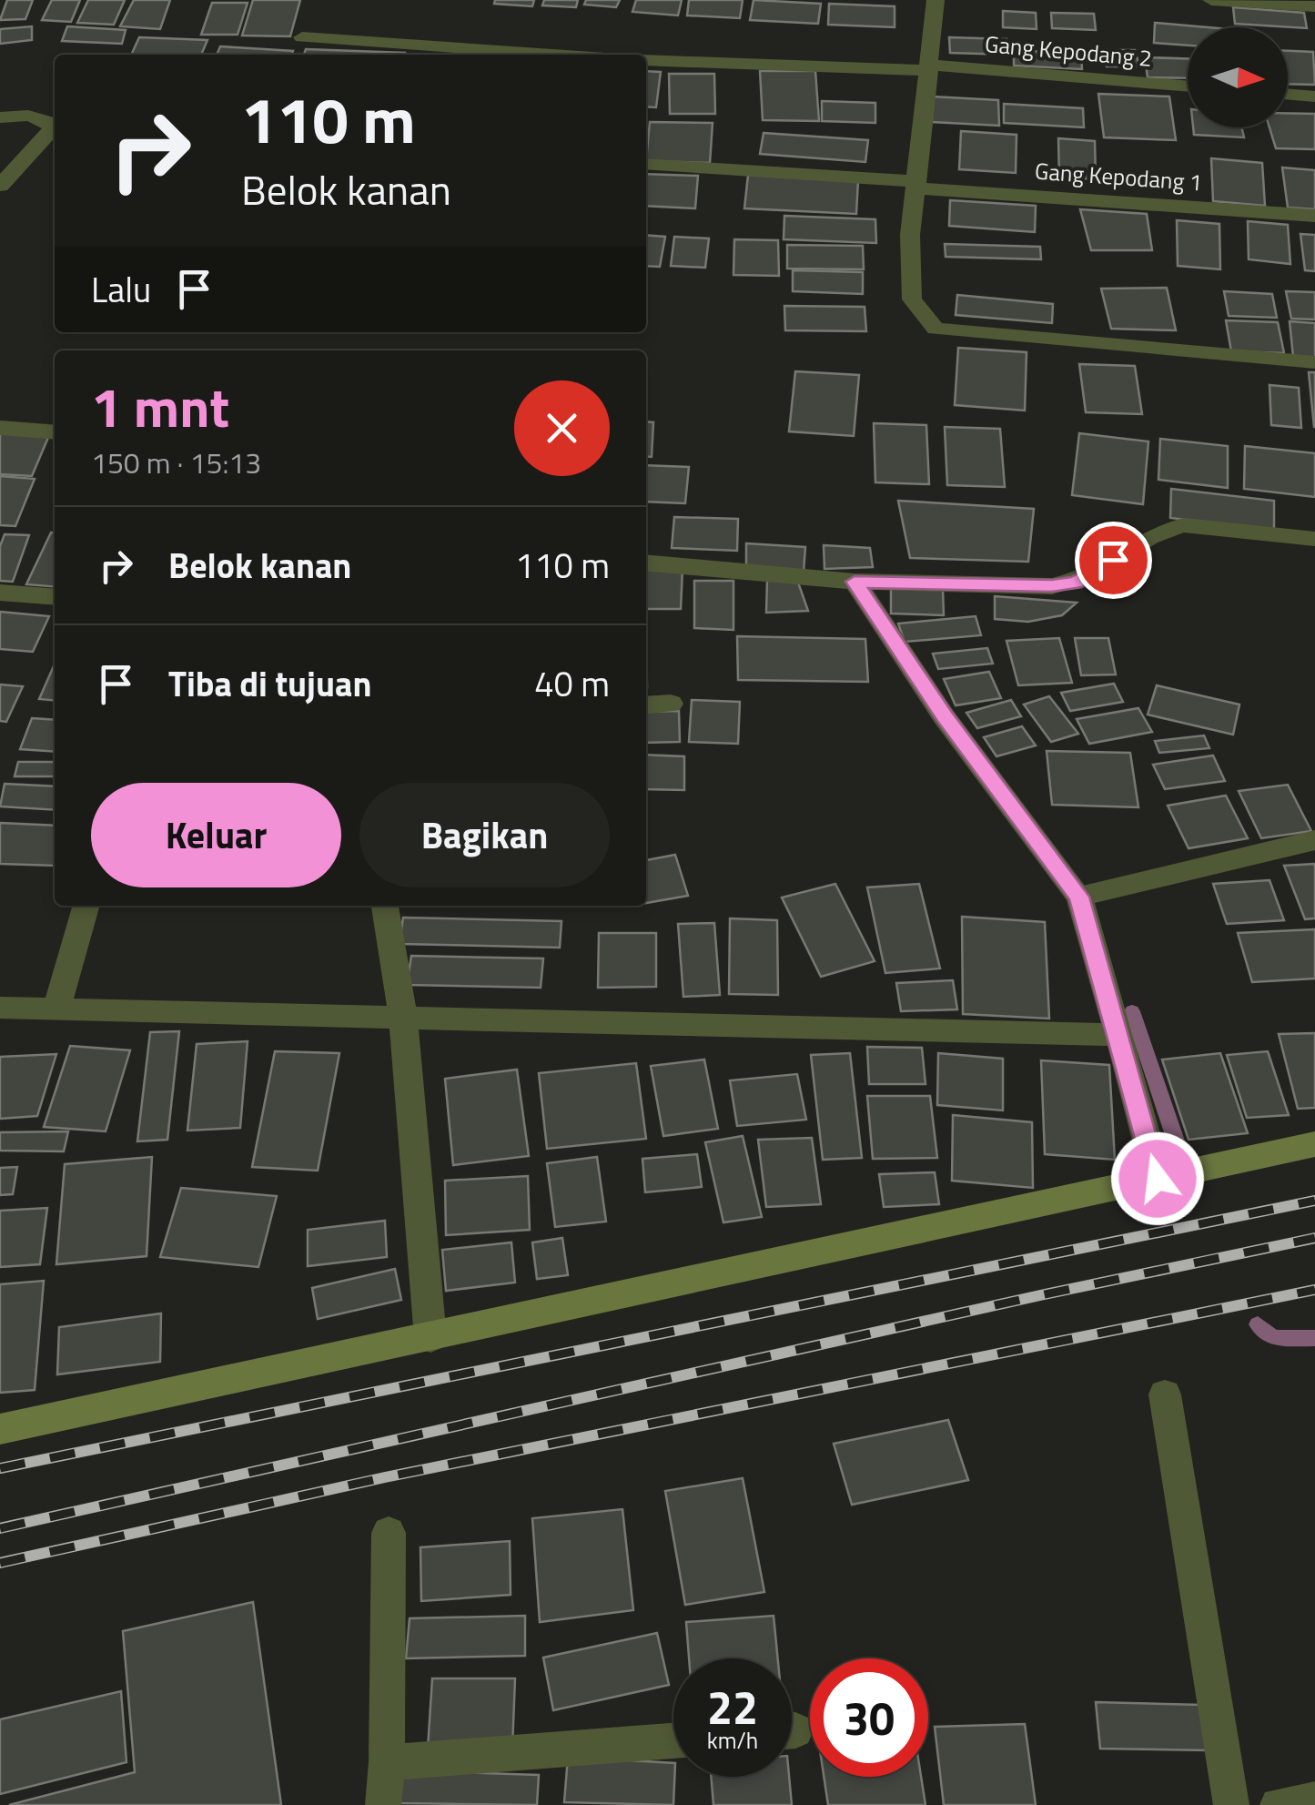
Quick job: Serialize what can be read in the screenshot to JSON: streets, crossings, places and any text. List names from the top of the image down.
{
  "streets": {
    "street": ["Gang Kepodang 2", "Gang Kepodang 1"]
  },
  "north": "right",
  "page": {
    "turn": ["110 m", "Belok kanan"],
    "then": "Lalu",
    "heading": ["1 mnt", "150 m · 15:13"],
    "list": [
      {
        "name": "Belok kanan",
        "value": "110 m"
      },
      {
        "name": "Tiba di tujuan",
        "value": "40 m"
      }
    ],
    "buttons": ["Keluar", "Bagikan"],
    "speed": "22 km/h",
    "limit": "30"
  }
}
